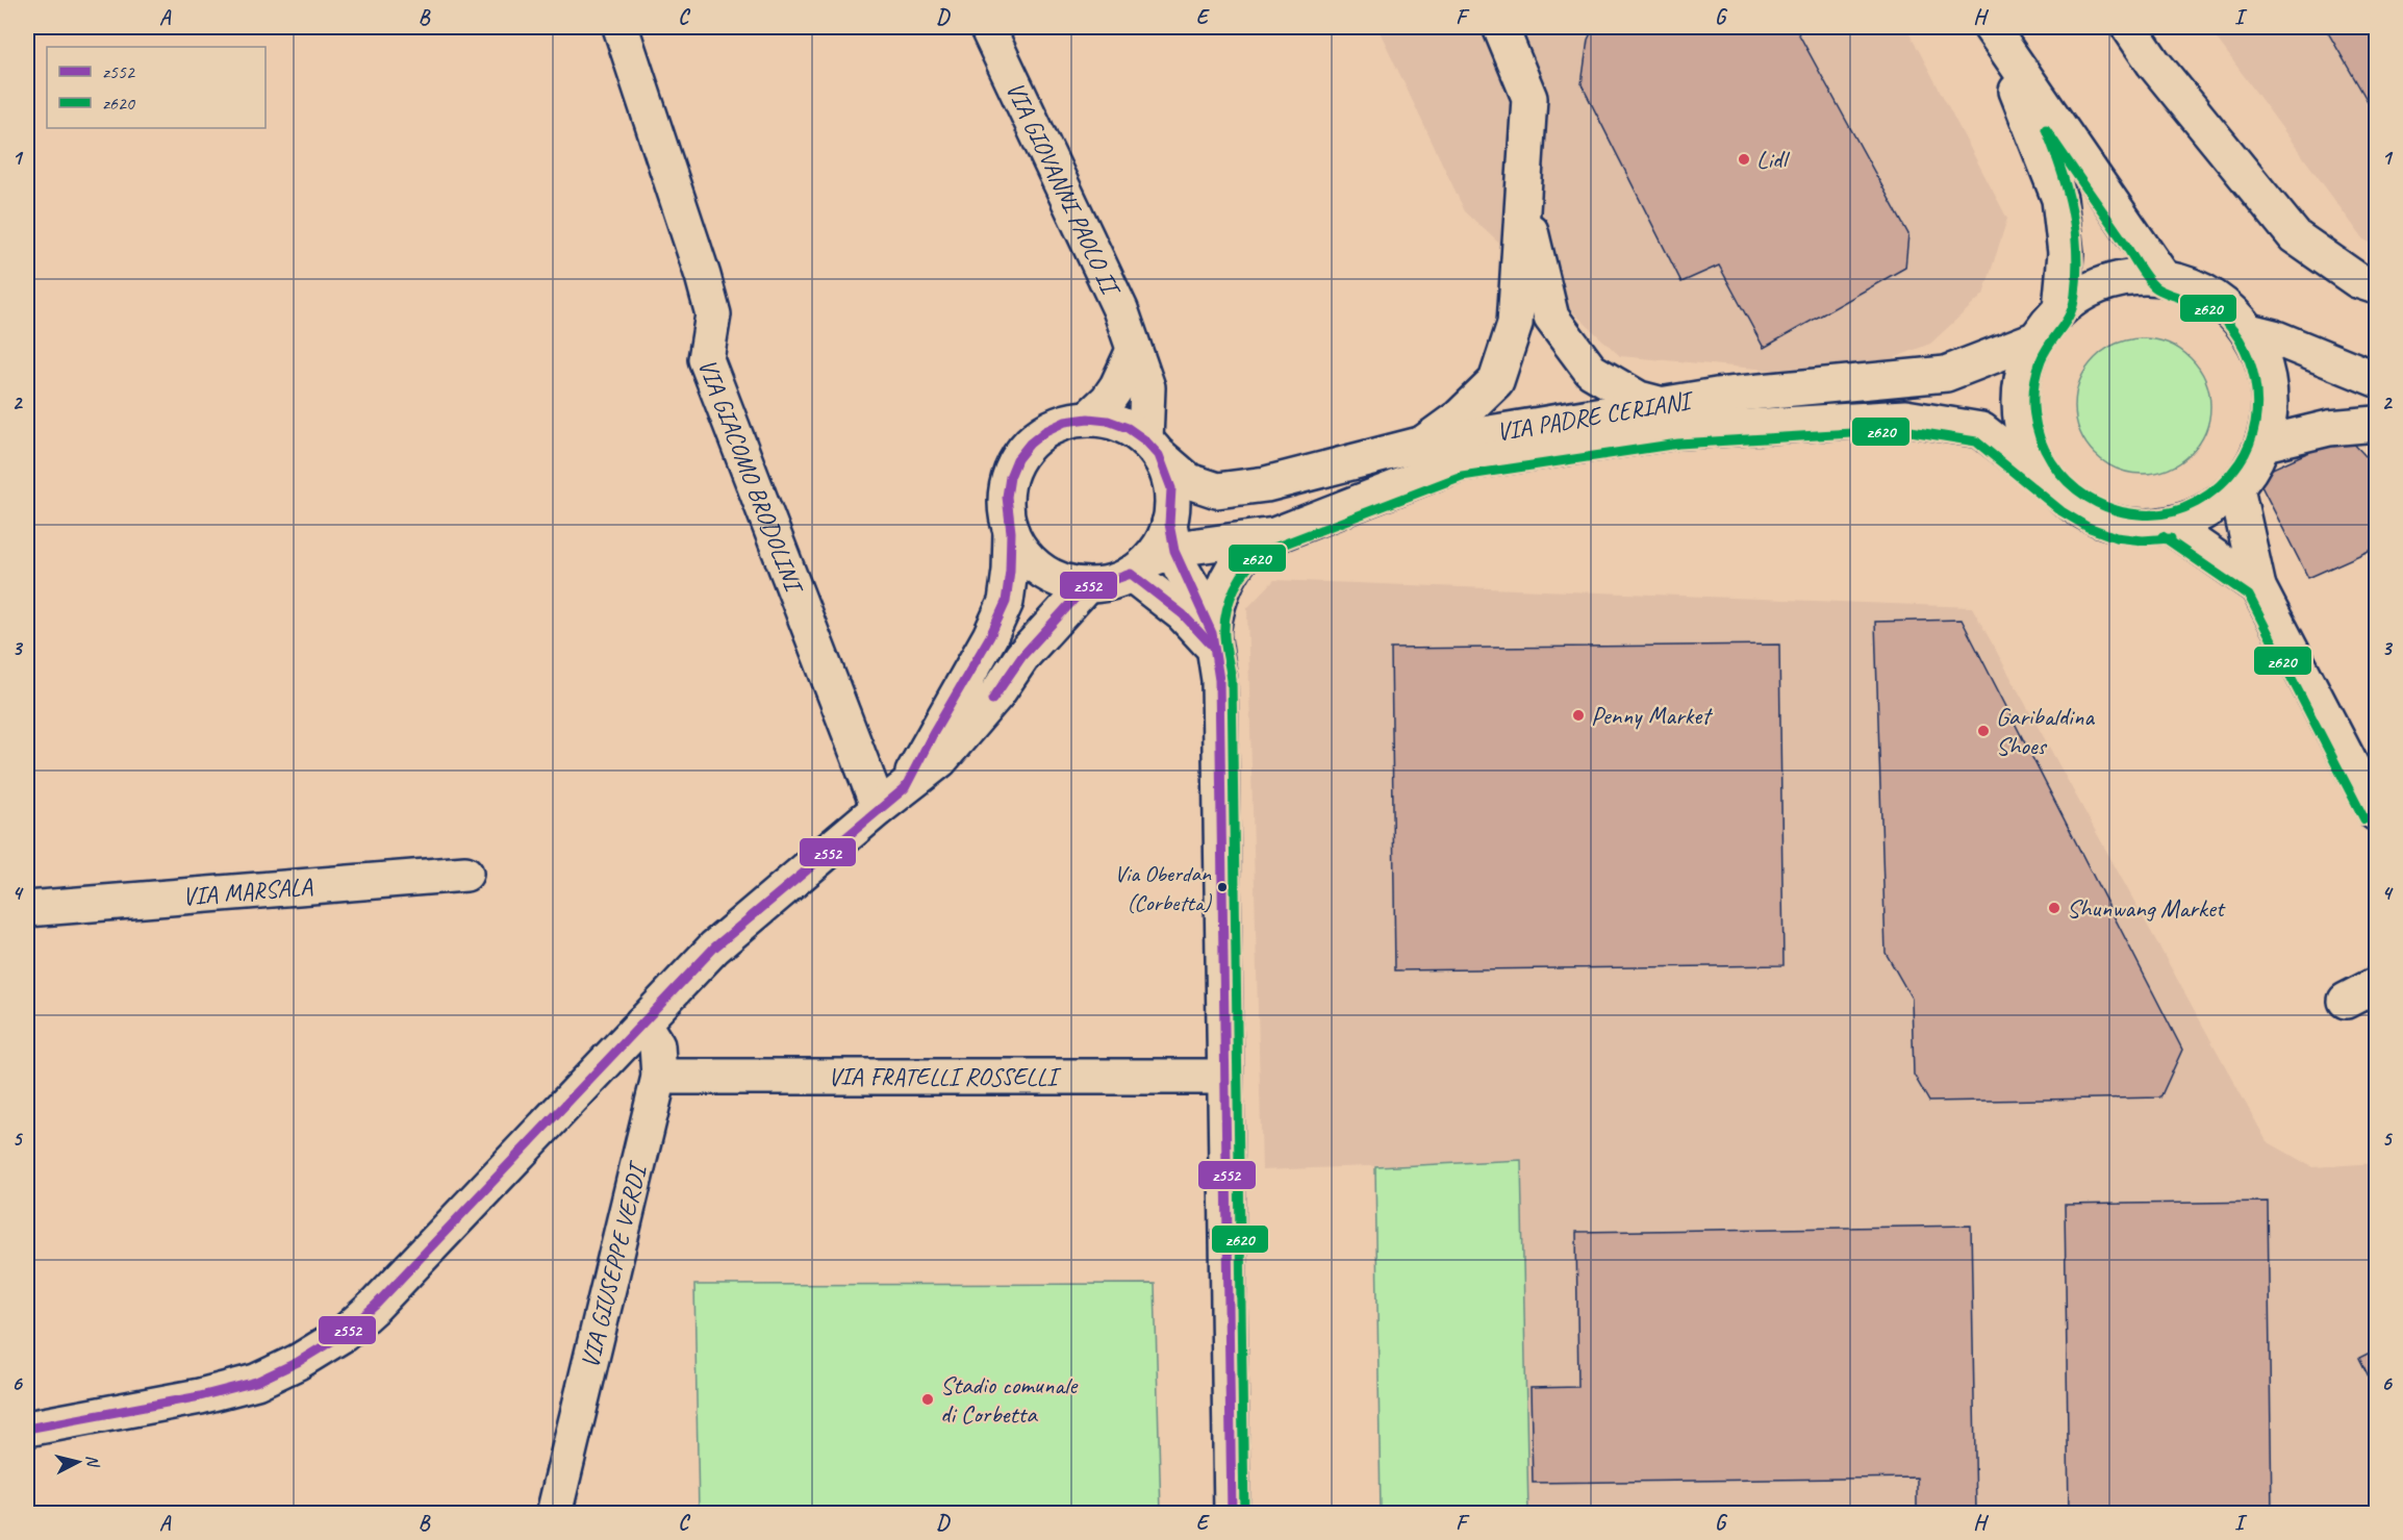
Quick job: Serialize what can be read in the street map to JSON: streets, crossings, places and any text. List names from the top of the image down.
{
  "streets": {
    "street": [
      "VIA GIOVANNI PAOLO II",
      "VIA PADRE CERIANI",
      "VIA GIACOMO BRODOLINI",
      "VIA MARSALA",
      "VIA FRATELLI ROSSELLI",
      "VIA GIUSEPPE VERDI"
    ]
  },
  "crossings": [
    ["VIA GIOVANNI PAOLO II", "VIA PADRE CERIANI"],
    ["VIA FRATELLI ROSSELLI", "VIA GIUSEPPE VERDI"]
  ],
  "places": [
    "Lidl",
    "Penny Market",
    "Garibaldina Shoes",
    "Via Oberdan (Corbetta)",
    "Shunwang Market",
    "Stadio comunale di Corbetta"
  ],
  "lines": ["transit line z620", "transit line z552"],
  "legend": ["z552", "z620"],
  "north": "right",
  "grid": {
    "columns": [
      "A",
      "B",
      "C",
      "D",
      "E",
      "F",
      "G",
      "H",
      "I"
    ],
    "rows": [
      "1",
      "2",
      "3",
      "4",
      "5",
      "6"
    ]
  }
}
